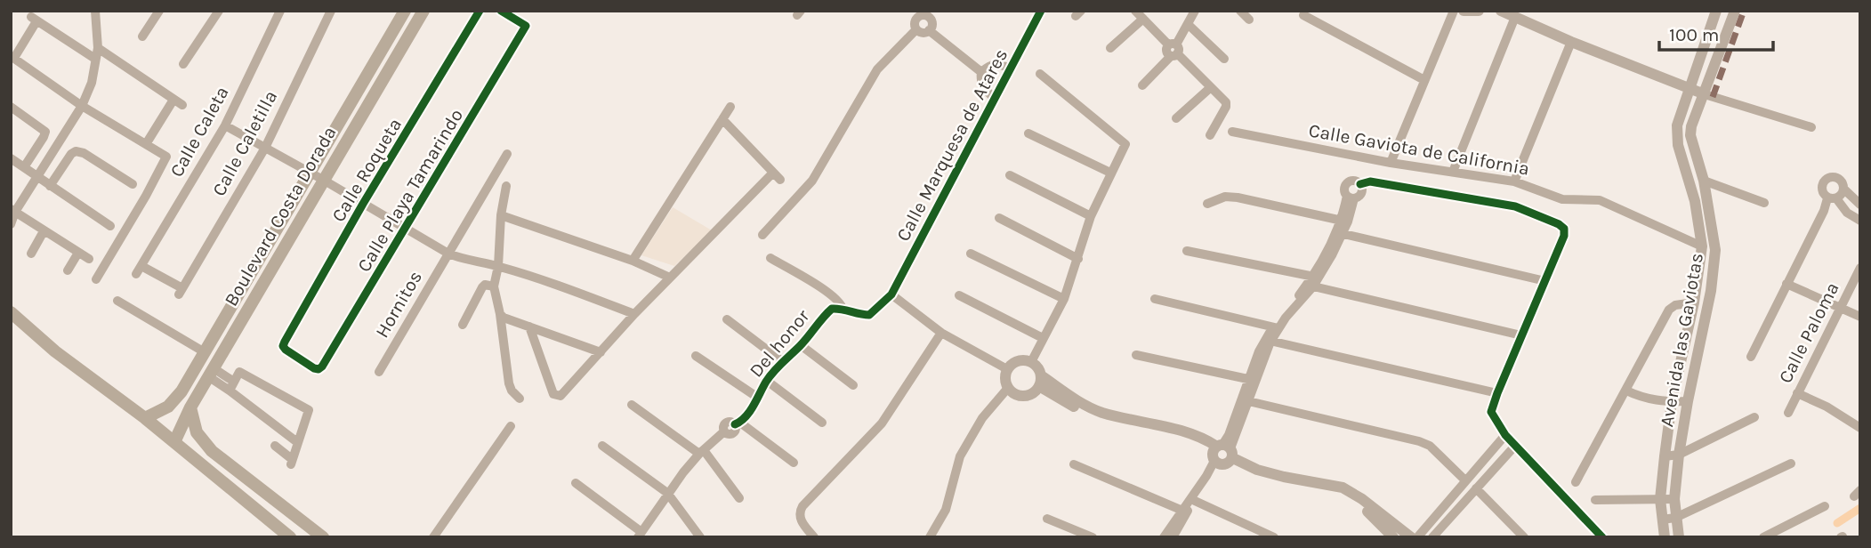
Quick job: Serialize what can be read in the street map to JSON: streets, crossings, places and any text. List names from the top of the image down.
{
  "streets": {
    "main road": ["Boulevard Costa Dorada"],
    "street": [
      "Calle Caleta",
      "Calle Caletilla",
      "Calle Marquesa de Atares",
      "Calle Gaviota de California",
      "Calle Roqueta",
      "Calle Playa Tamarindo",
      "Hornitos",
      "Calle Paloma",
      "Avenida las Gaviotas",
      "Del honor"
    ]
  },
  "crossings": [
    ["Calle Caleta", "Calle Caletilla"],
    ["Calle Gaviota de California", "Avenida las Gaviotas"],
    ["Calle Roqueta", "Calle Playa Tamarindo"]
  ],
  "scale_bar": "100 m"
}
